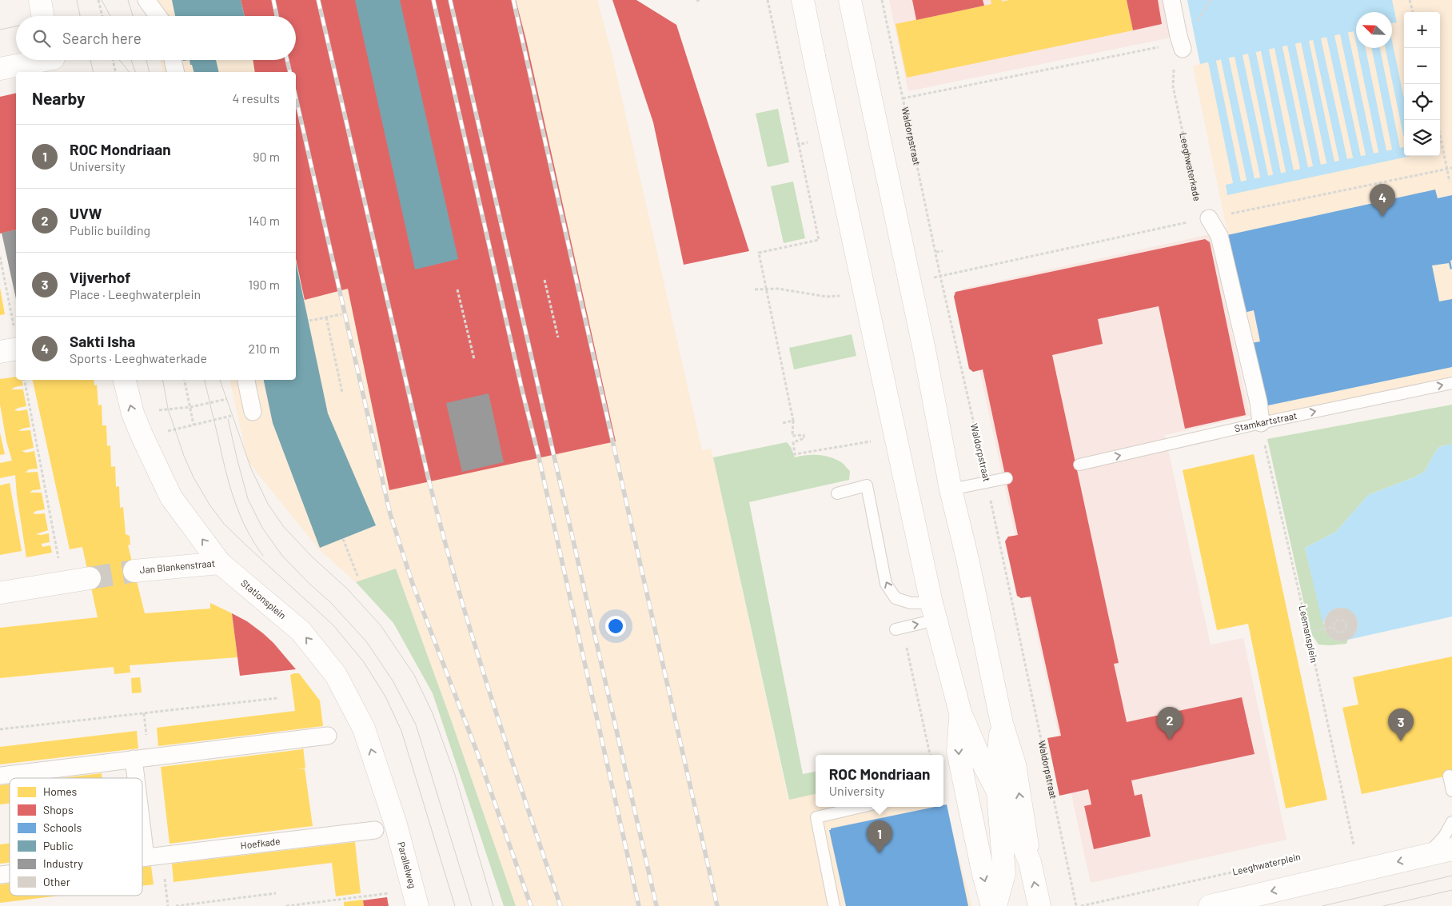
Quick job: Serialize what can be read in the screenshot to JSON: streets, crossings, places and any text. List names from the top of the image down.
{
  "streets": {
    "street": [
      "Jan Blankenstraat",
      "Stationsplein",
      "Hoefkade",
      "Parallelweg"
    ],
    "lane": ["Stamkartstraat"],
    "path": [
      "Waldorpstraat",
      "Leeghwaterkade",
      "Leemansplein",
      "Leeghwaterplein"
    ]
  },
  "crossings": [
    ["Stamkartstraat", "Leemansplein"],
    ["Jan Blankenstraat", "Stationsplein"],
    ["Stationsplein", "Parallelweg"]
  ],
  "one_way": ["Stamkartstraat", "Stationsplein"],
  "legend": [
    "Homes",
    "Shops",
    "Schools",
    "Public",
    "Industry",
    "Other"
  ],
  "north": "top left",
  "page": {
    "map_buttons": ["+", "−"],
    "search": "Search here",
    "heading": ["Nearby", "4 results"],
    "list": [
      {
        "mark": "1",
        "name": "ROC Mondriaan",
        "note": "University",
        "value": "90 m"
      },
      {
        "mark": "2",
        "name": "UVW",
        "note": "Public building",
        "value": "140 m"
      },
      {
        "mark": "3",
        "name": "Vijverhof",
        "note": "Place · Leeghwaterplein",
        "value": "190 m"
      },
      {
        "mark": "4",
        "name": "Sakti Isha",
        "note": "Sports · Leeghwaterkade",
        "value": "210 m"
      }
    ],
    "pins": [
      "4",
      "2",
      "3",
      "1"
    ],
    "popup": ["ROC Mondriaan", "University"]
  }
}
